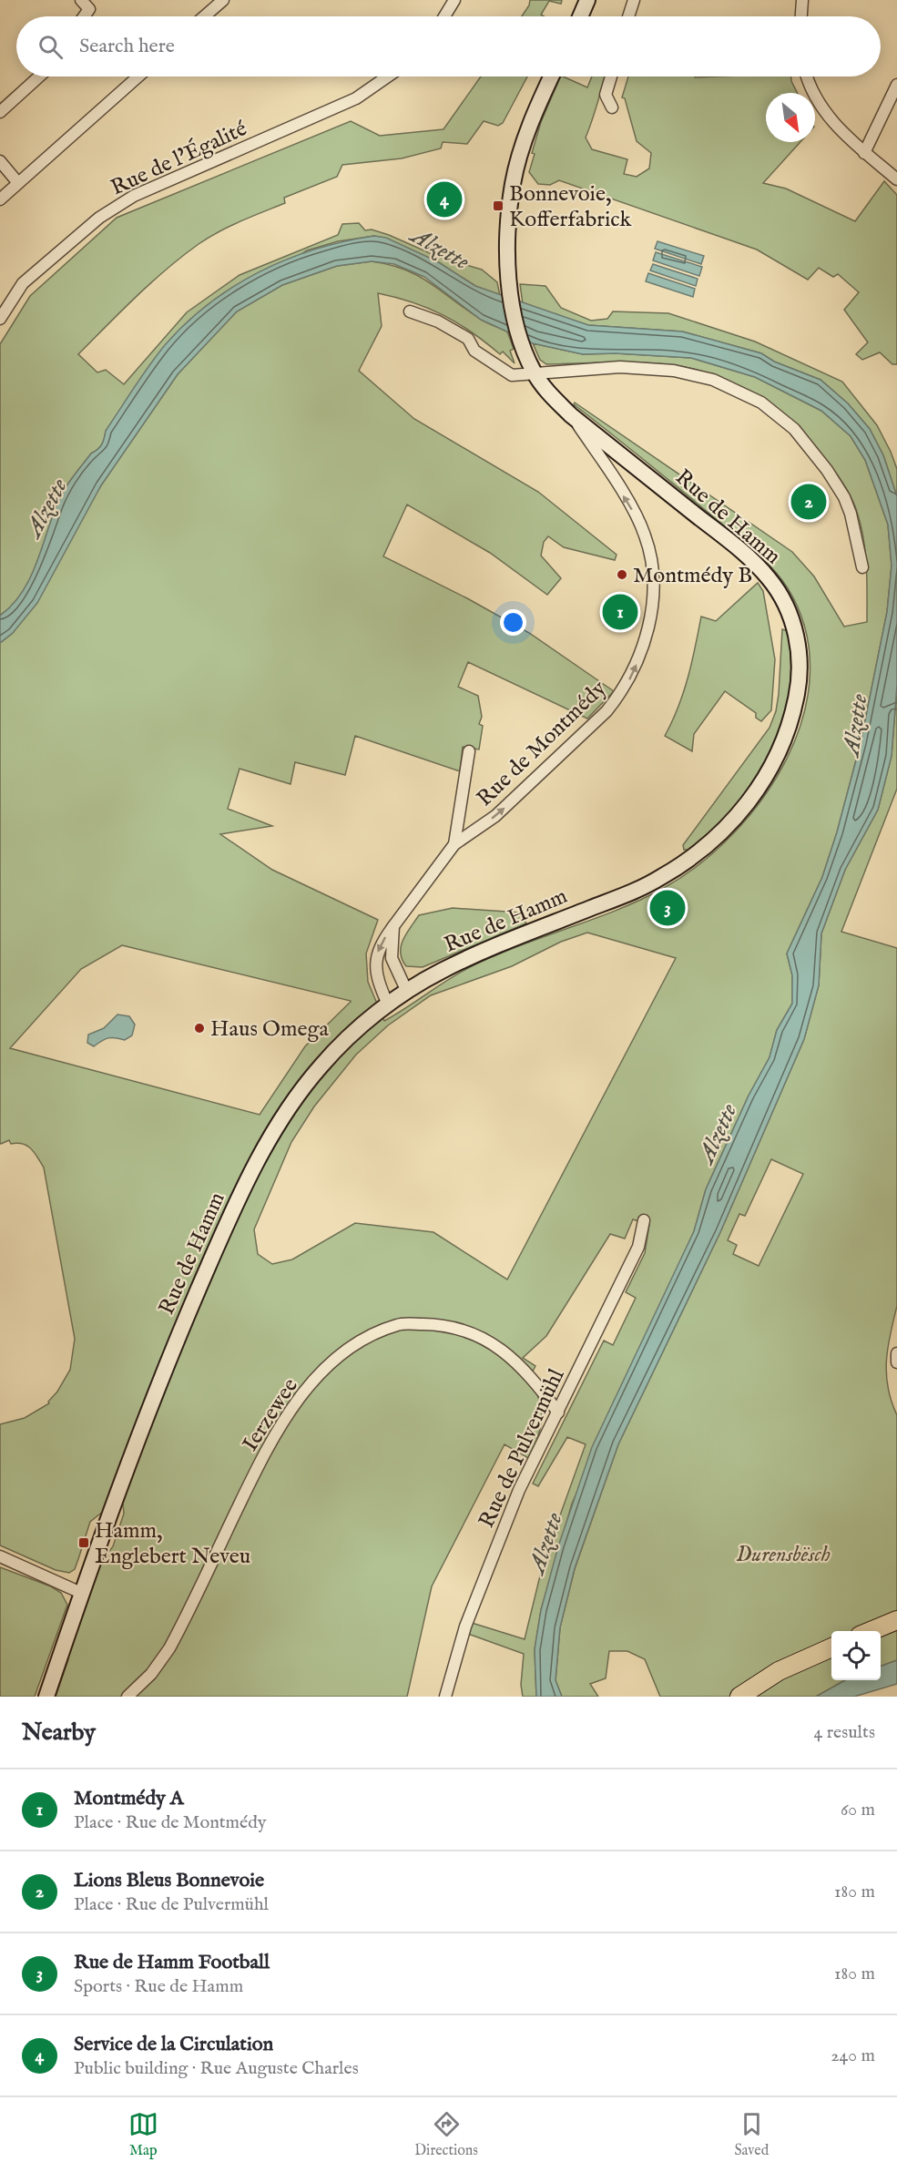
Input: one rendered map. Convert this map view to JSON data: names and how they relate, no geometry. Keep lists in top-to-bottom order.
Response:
{
  "streets": {
    "main road": ["Rue de Hamm"],
    "street": [
      "Rue de l'Égalité",
      "Rue de Montmédy",
      "Ierzewee",
      "Rue de Pulvermühl"
    ]
  },
  "crossings": [
    ["Rue de Hamm", "Rue de Montmédy"],
    ["Ierzewee", "Rue de Pulvermühl"]
  ],
  "water": ["Alzette"],
  "parks": ["Durensbësch"],
  "places": {
    "transit": ["Bonnevoie, Kofferfabrick", "Hamm, Englebert Neveu"],
    "other": ["Montmédy B", "Haus Omega"]
  },
  "north": "bottom right",
  "page": {
    "search": "Search here",
    "pins": [
      "4",
      "2",
      "1",
      "3"
    ],
    "heading": ["Nearby", "4 results"],
    "list": [
      {
        "mark": "1",
        "name": "Montmédy A",
        "note": "Place · Rue de Montmédy",
        "value": "60 m"
      },
      {
        "mark": "2",
        "name": "Lions Bleus Bonnevoie",
        "note": "Place · Rue de Pulvermühl",
        "value": "180 m"
      },
      {
        "mark": "3",
        "name": "Rue de Hamm Football",
        "note": "Sports · Rue de Hamm",
        "value": "180 m"
      },
      {
        "mark": "4",
        "name": "Service de la Circulation",
        "note": "Public building · Rue Auguste Charles",
        "value": "240 m"
      }
    ],
    "nav": ["Map", "Directions", "Saved"]
  }
}
